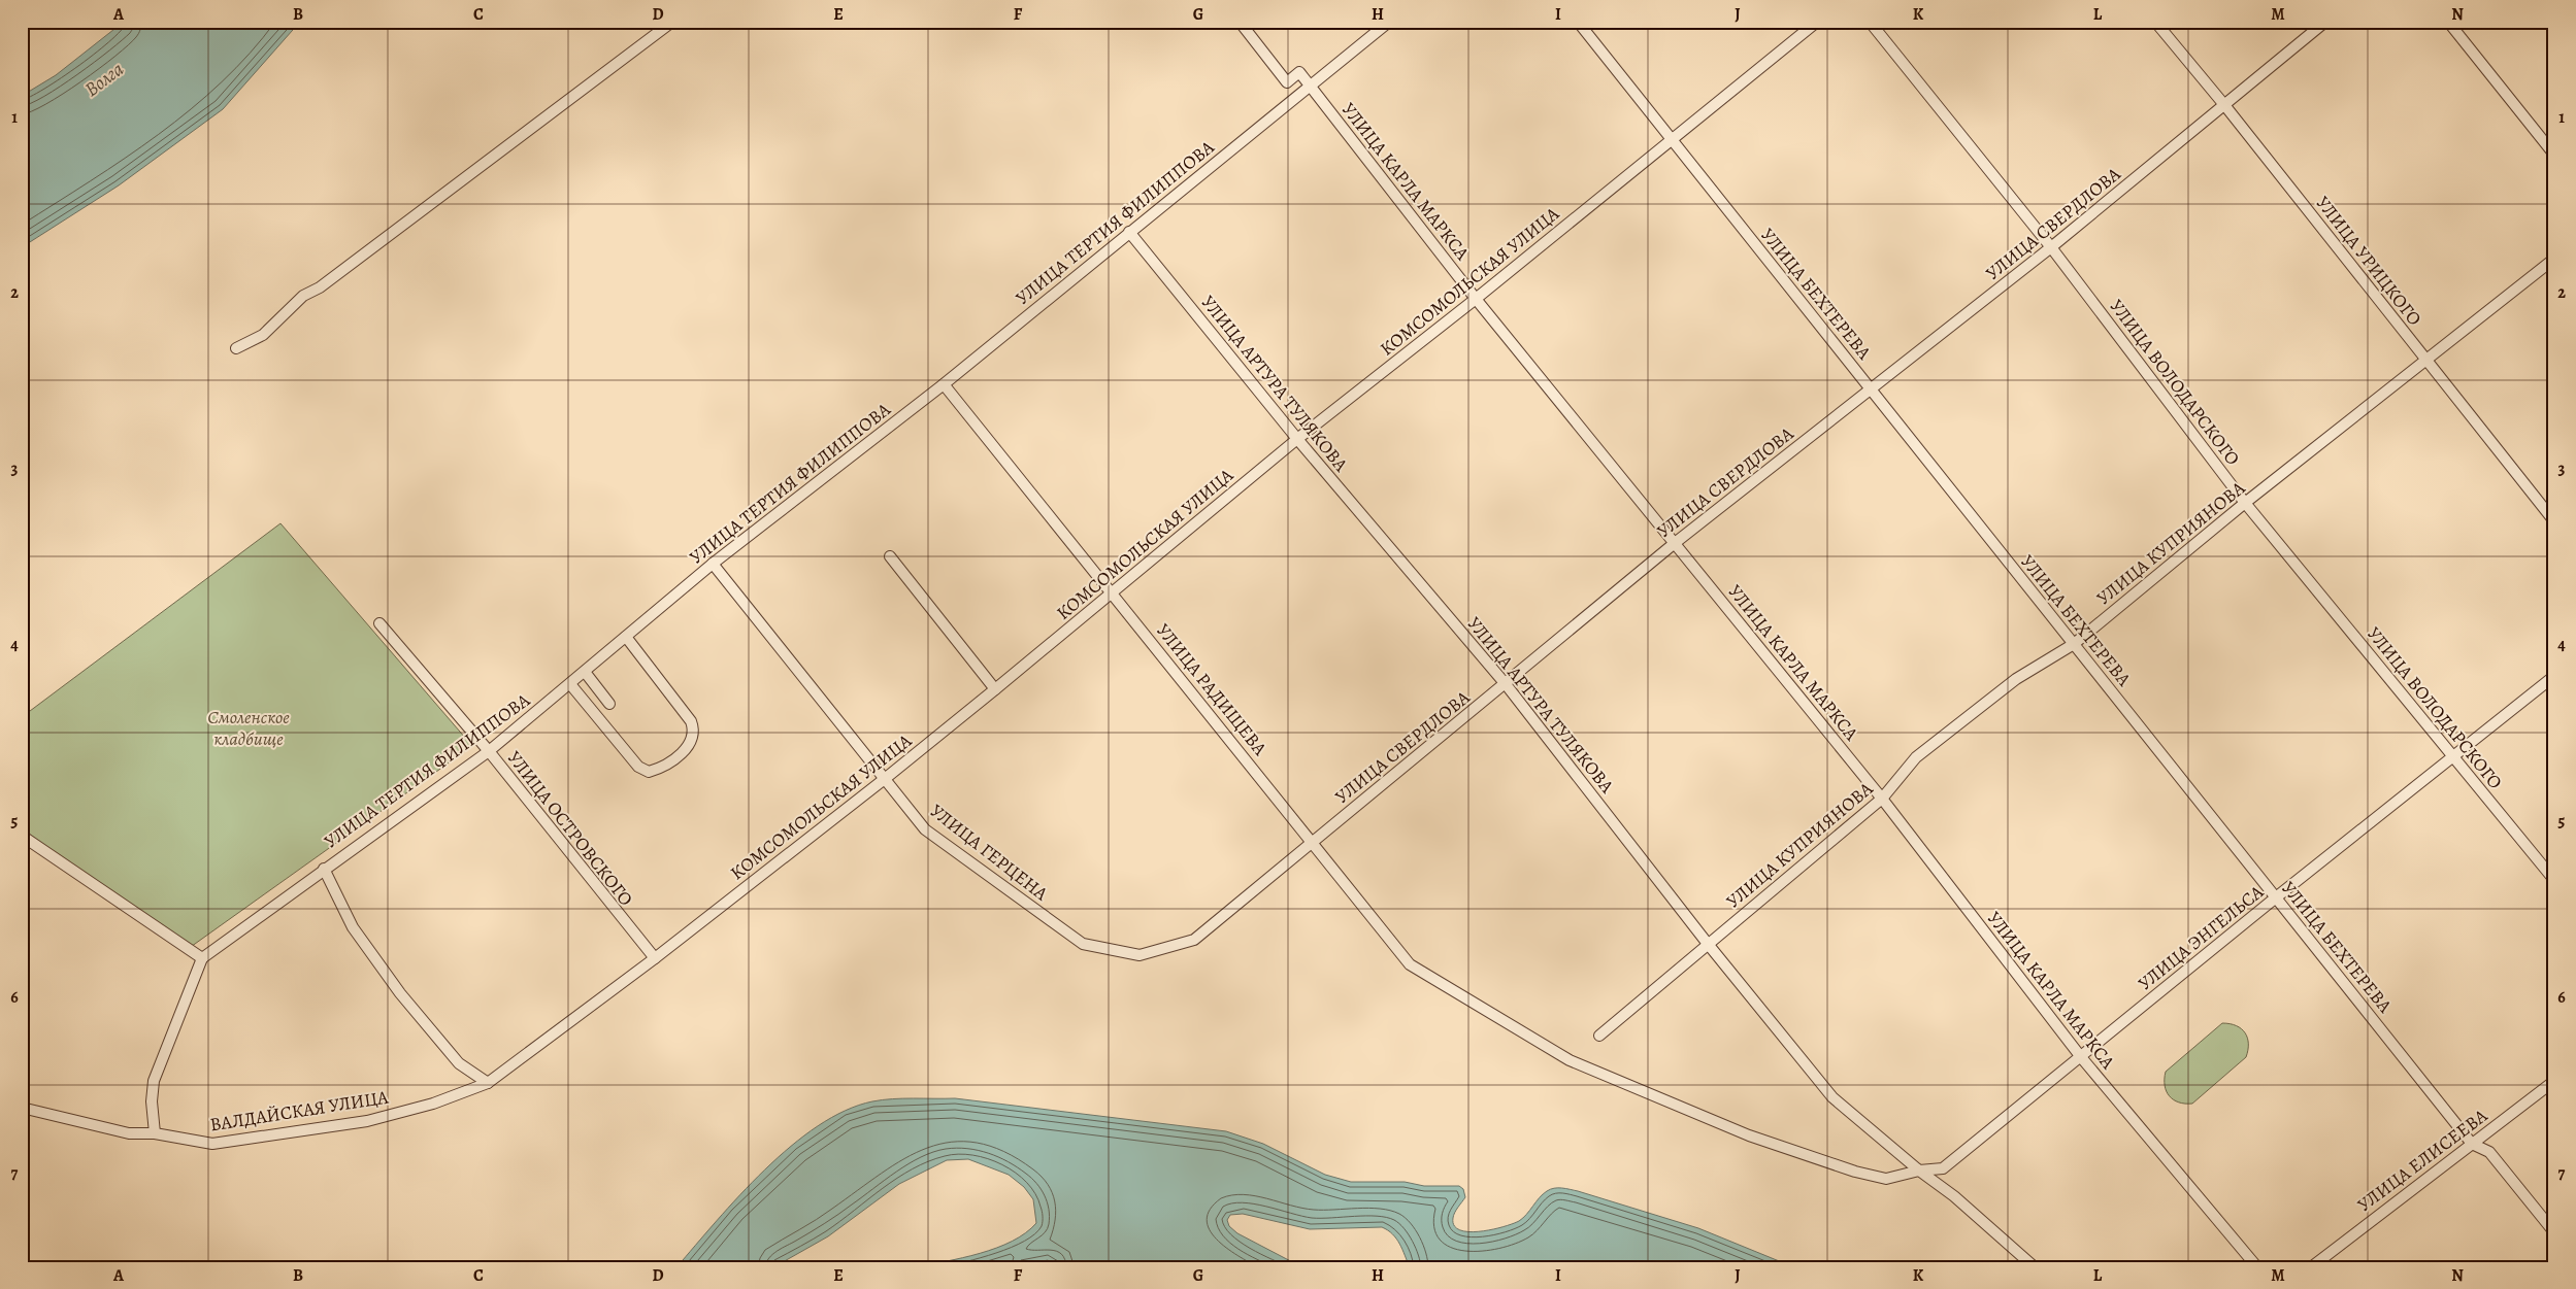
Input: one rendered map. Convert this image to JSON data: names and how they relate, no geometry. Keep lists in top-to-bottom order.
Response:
{
  "streets": {
    "street": [
      "УЛИЦА КАРЛА МАРКСА",
      "УЛИЦА ТЕРТИЯ ФИЛИППОВА",
      "УЛИЦА СВЕРДЛОВА",
      "УЛИЦА УРИЦКОГО",
      "КОМСОМОЛЬСКАЯ УЛИЦА",
      "УЛИЦА БЕХТЕРЕВА",
      "УЛИЦА ВОЛОДАРСКОГО",
      "УЛИЦА АРТУРА ТУЛЯКОВА",
      "УЛИЦА КУПРИЯНОВА",
      "УЛИЦА РАДИЩЕВА",
      "УЛИЦА ОСТРОВСКОГО",
      "УЛИЦА ГЕРЦЕНА",
      "УЛИЦА ЭНГЕЛЬСА",
      "ВАЛДАЙСКАЯ УЛИЦА",
      "УЛИЦА ЕЛИСЕЕВА"
    ]
  },
  "crossings": [
    ["УЛИЦА КАРЛА МАРКСА", "УЛИЦА ТЕРТИЯ ФИЛИППОВА"],
    ["УЛИЦА КАРЛА МАРКСА", "УЛИЦА СВЕРДЛОВА"],
    ["УЛИЦА КАРЛА МАРКСА", "КОМСОМОЛЬСКАЯ УЛИЦА"],
    ["УЛИЦА КАРЛА МАРКСА", "УЛИЦА КУПРИЯНОВА"],
    ["УЛИЦА КАРЛА МАРКСА", "УЛИЦА ЭНГЕЛЬСА"],
    ["УЛИЦА ТЕРТИЯ ФИЛИППОВА", "УЛИЦА АРТУРА ТУЛЯКОВА"],
    ["УЛИЦА ТЕРТИЯ ФИЛИППОВА", "УЛИЦА РАДИЩЕВА"],
    ["УЛИЦА ТЕРТИЯ ФИЛИППОВА", "УЛИЦА ОСТРОВСКОГО"],
    ["УЛИЦА ТЕРТИЯ ФИЛИППОВА", "УЛИЦА ГЕРЦЕНА"],
    ["УЛИЦА СВЕРДЛОВА", "УЛИЦА УРИЦКОГО"],
    ["УЛИЦА СВЕРДЛОВА", "УЛИЦА БЕХТЕРЕВА"],
    ["УЛИЦА СВЕРДЛОВА", "УЛИЦА ВОЛОДАРСКОГО"],
    ["УЛИЦА СВЕРДЛОВА", "УЛИЦА АРТУРА ТУЛЯКОВА"],
    ["УЛИЦА СВЕРДЛОВА", "УЛИЦА РАДИЩЕВА"],
    ["УЛИЦА СВЕРДЛОВА", "УЛИЦА ГЕРЦЕНА"],
    ["УЛИЦА УРИЦКОГО", "УЛИЦА КУПРИЯНОВА"],
    ["КОМСОМОЛЬСКАЯ УЛИЦА", "УЛИЦА БЕХТЕРЕВА"],
    ["КОМСОМОЛЬСКАЯ УЛИЦА", "УЛИЦА АРТУРА ТУЛЯКОВА"],
    ["КОМСОМОЛЬСКАЯ УЛИЦА", "УЛИЦА РАДИЩЕВА"],
    ["КОМСОМОЛЬСКАЯ УЛИЦА", "УЛИЦА ОСТРОВСКОГО"],
    ["КОМСОМОЛЬСКАЯ УЛИЦА", "УЛИЦА ГЕРЦЕНА"],
    ["КОМСОМОЛЬСКАЯ УЛИЦА", "ВАЛДАЙСКАЯ УЛИЦА"],
    ["УЛИЦА БЕХТЕРЕВА", "УЛИЦА КУПРИЯНОВА"],
    ["УЛИЦА БЕХТЕРЕВА", "УЛИЦА ЭНГЕЛЬСА"],
    ["УЛИЦА БЕХТЕРЕВА", "УЛИЦА ЕЛИСЕЕВА"],
    ["УЛИЦА ВОЛОДАРСКОГО", "УЛИЦА КУПРИЯНОВА"],
    ["УЛИЦА ВОЛОДАРСКОГО", "УЛИЦА ЭНГЕЛЬСА"],
    ["УЛИЦА АРТУРА ТУЛЯКОВА", "УЛИЦА КУПРИЯНОВА"],
    ["УЛИЦА АРТУРА ТУЛЯКОВА", "УЛИЦА РАДИЩЕВА"],
    ["УЛИЦА АРТУРА ТУЛЯКОВА", "УЛИЦА ЭНГЕЛЬСА"],
    ["УЛИЦА РАДИЩЕВА", "УЛИЦА ЭНГЕЛЬСА"]
  ],
  "water": ["Волга"],
  "parks": ["Смоленское кладбище"],
  "grid": {
    "columns": [
      "A",
      "B",
      "C",
      "D",
      "E",
      "F",
      "G",
      "H",
      "I",
      "J",
      "K",
      "L",
      "M",
      "N"
    ],
    "rows": [
      "1",
      "2",
      "3",
      "4",
      "5",
      "6",
      "7"
    ]
  }
}
